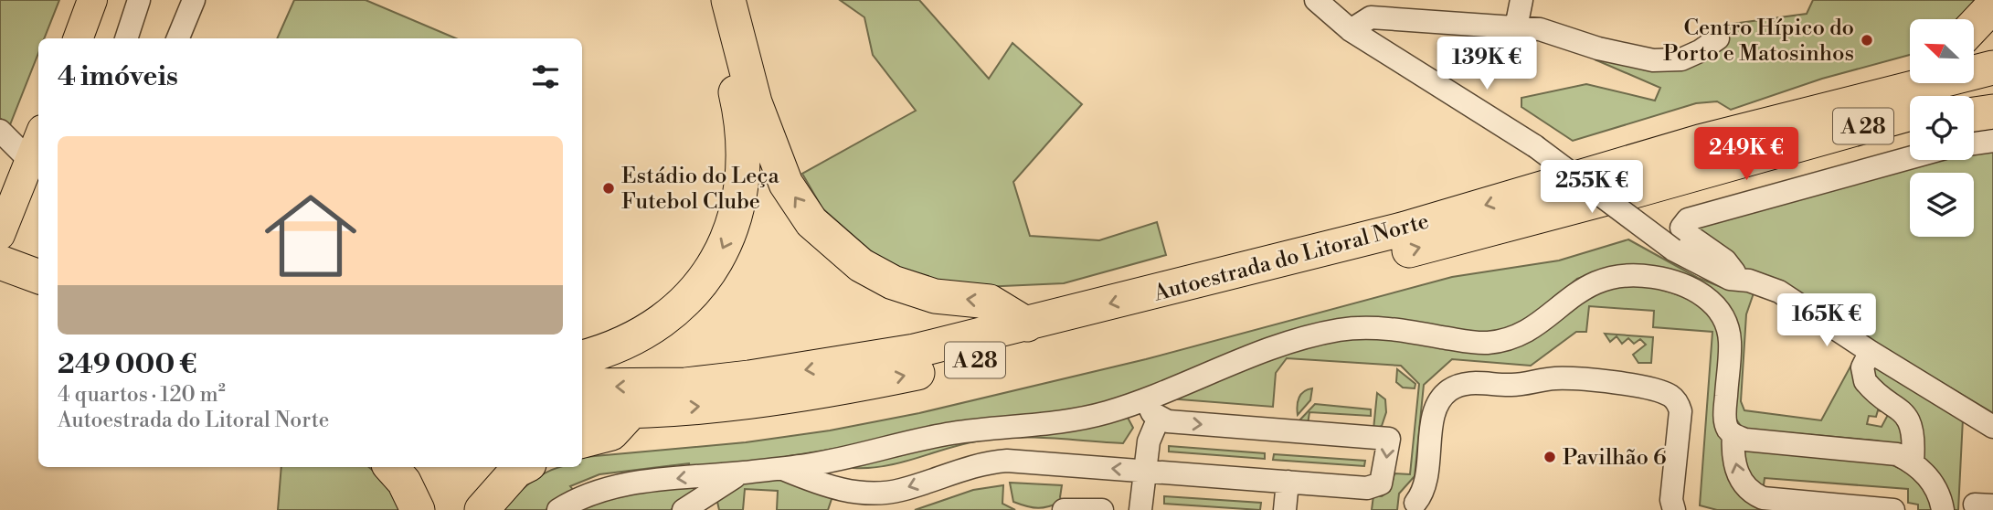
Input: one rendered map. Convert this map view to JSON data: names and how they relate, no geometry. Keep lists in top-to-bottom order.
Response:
{
  "streets": {
    "highway": ["A 28", "Autoestrada do Litoral Norte"]
  },
  "places": ["Centro Hípico do Porto e Matosinhos", "Estádio do Leça Futebol Clube", "Pavilhão 6"],
  "north": "top left",
  "page": {
    "price": [
      "139K €",
      "249K €",
      "255K €",
      "165K €"
    ],
    "heading": "4 imóveis",
    "list": [
      {
        "name": "249 000 €",
        "note": "4 quartos · 120 m² · Autoestrada do Litoral Norte"
      }
    ]
  }
}
